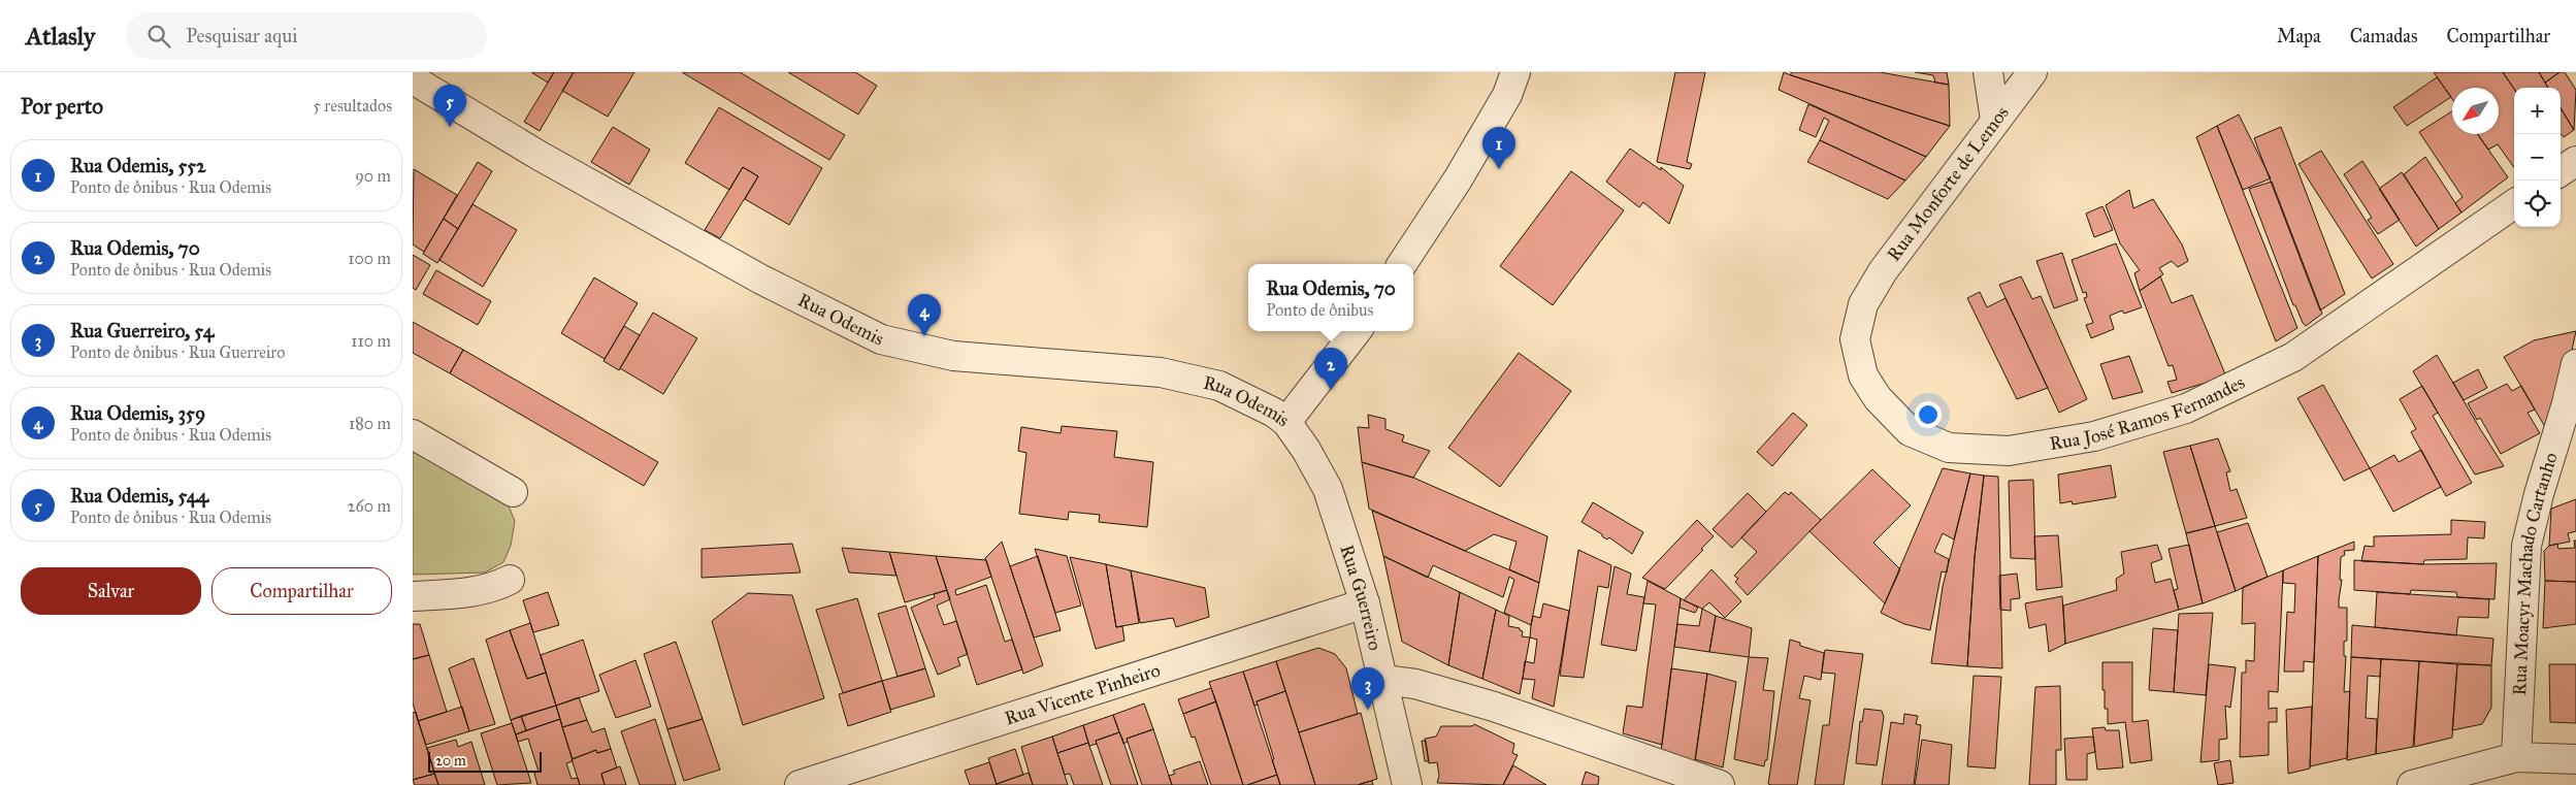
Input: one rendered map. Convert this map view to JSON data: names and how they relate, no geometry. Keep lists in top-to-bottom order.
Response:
{
  "streets": {
    "street": [
      "Rua Monforte de Lemos",
      "Rua Odemis",
      "Rua José Ramos Fernandes",
      "Rua Moacyr Machado Cartanho",
      "Rua Guerreiro",
      "Rua Vicente Pinheiro"
    ]
  },
  "crossings": [
    ["Rua Monforte de Lemos", "Rua José Ramos Fernandes"],
    ["Rua Odemis", "Rua Guerreiro"],
    ["Rua Guerreiro", "Rua Vicente Pinheiro"]
  ],
  "scale_bar": "20 m",
  "north": "bottom left",
  "page": {
    "header": "Atlasly",
    "search": "Pesquisar aqui",
    "nav": ["Mapa", "Camadas", "Compartilhar"],
    "heading": ["Por perto", "5 resultados"],
    "pins": [
      "5",
      "1",
      "4",
      "2",
      "3"
    ],
    "map_buttons": ["+", "−"],
    "list": [
      {
        "mark": "1",
        "name": "Rua Odemis, 552",
        "note": "Ponto de ônibus · Rua Odemis",
        "value": "90 m"
      },
      {
        "mark": "2",
        "name": "Rua Odemis, 70",
        "note": "Ponto de ônibus · Rua Odemis",
        "value": "100 m"
      },
      {
        "mark": "3",
        "name": "Rua Guerreiro, 54",
        "note": "Ponto de ônibus · Rua Guerreiro",
        "value": "110 m"
      },
      {
        "mark": "4",
        "name": "Rua Odemis, 359",
        "note": "Ponto de ônibus · Rua Odemis",
        "value": "180 m"
      },
      {
        "mark": "5",
        "name": "Rua Odemis, 544",
        "note": "Ponto de ônibus · Rua Odemis",
        "value": "260 m"
      }
    ],
    "popup": ["Rua Odemis, 70", "Ponto de ônibus"],
    "buttons": ["Salvar", "Compartilhar"],
    "scale": "20 m"
  }
}
